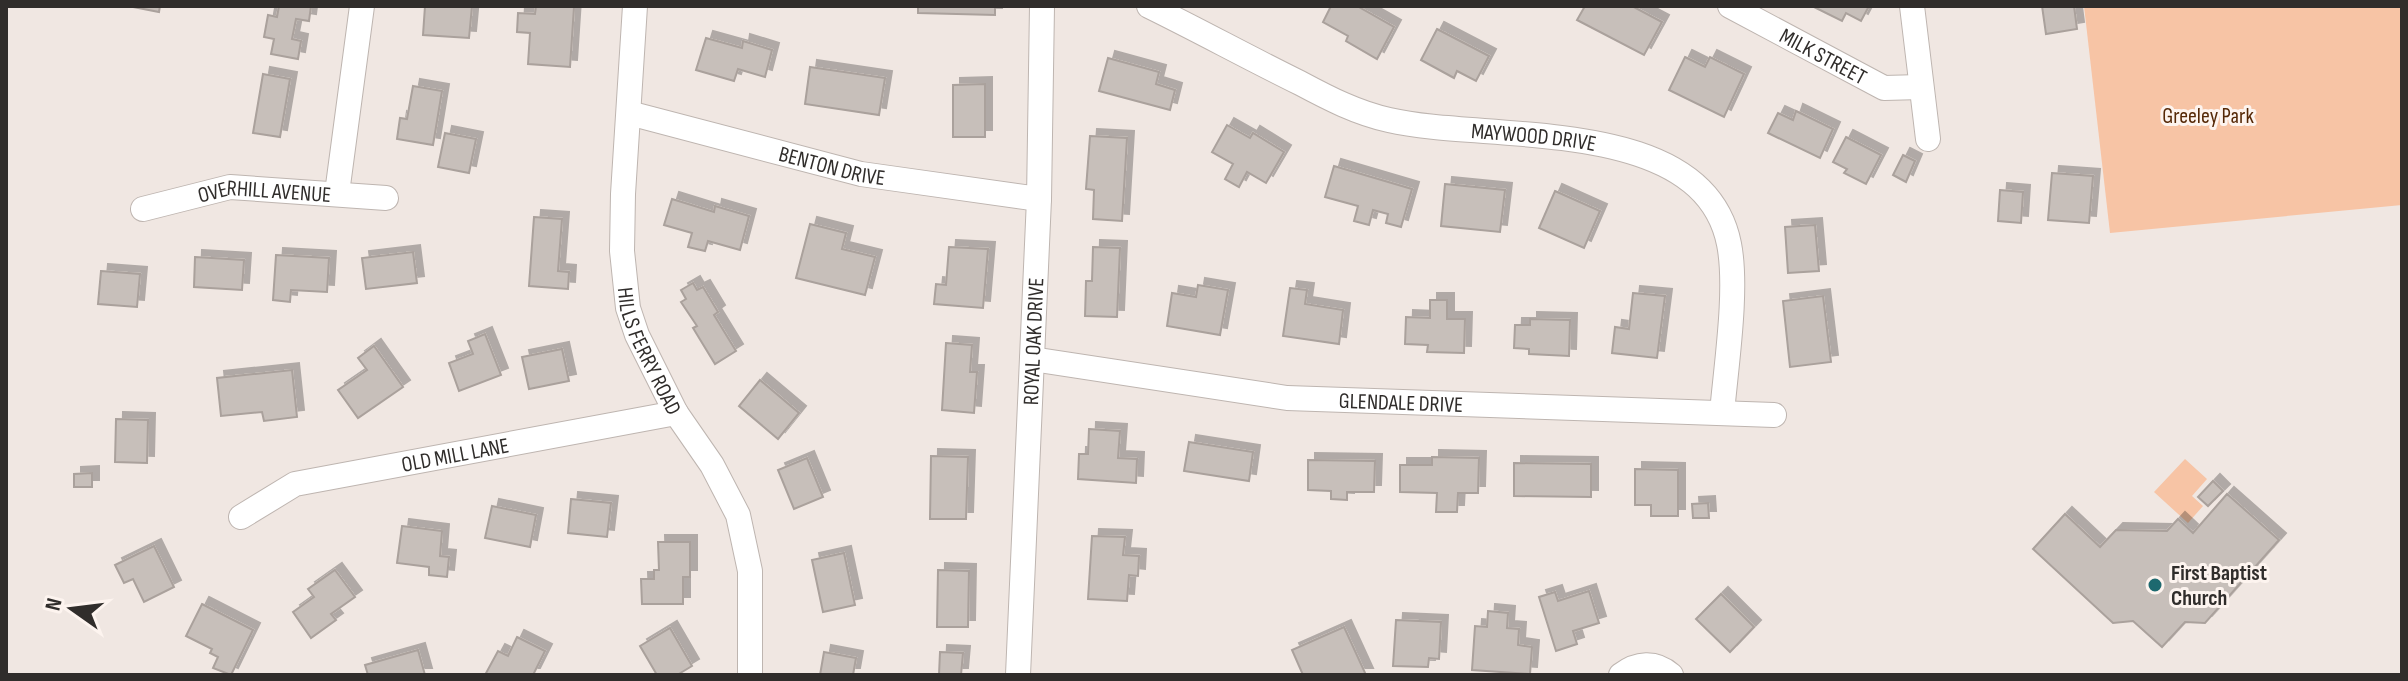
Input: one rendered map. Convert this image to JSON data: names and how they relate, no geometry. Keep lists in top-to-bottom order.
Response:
{
  "streets": {
    "street": [
      "MILK STREET",
      "MAYWOOD DRIVE",
      "BENTON DRIVE",
      "OVERHILL AVENUE",
      "ROYAL OAK DRIVE",
      "HILLS FERRY ROAD",
      "GLENDALE DRIVE",
      "OLD MILL LANE"
    ]
  },
  "crossings": [
    ["MAYWOOD DRIVE", "GLENDALE DRIVE"],
    ["BENTON DRIVE", "ROYAL OAK DRIVE"],
    ["BENTON DRIVE", "HILLS FERRY ROAD"],
    ["ROYAL OAK DRIVE", "GLENDALE DRIVE"],
    ["HILLS FERRY ROAD", "OLD MILL LANE"]
  ],
  "parks": ["Greeley Park"],
  "places": ["First Baptist Church"],
  "north": "left"
}
